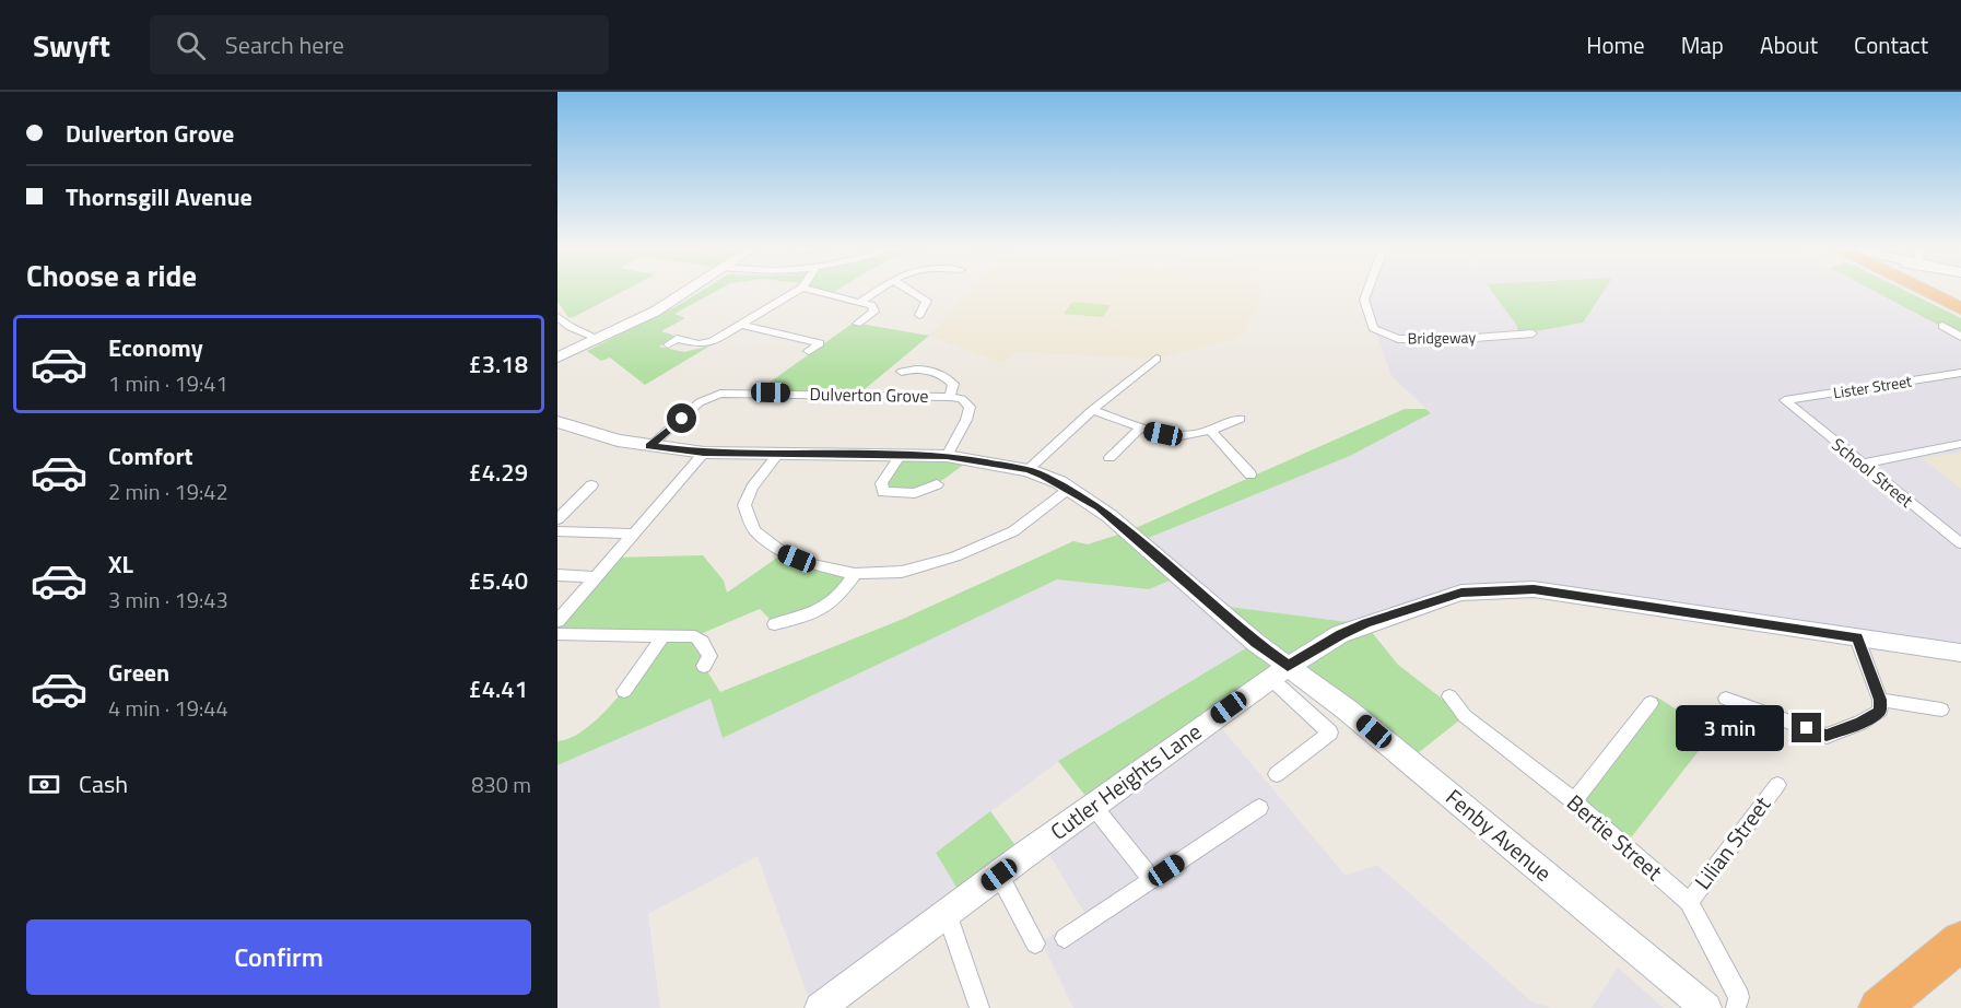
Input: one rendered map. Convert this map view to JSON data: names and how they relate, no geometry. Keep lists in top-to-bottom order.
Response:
{
  "streets": {
    "street": [
      "Bridgeway",
      "Lister Street",
      "Dulverton Grove",
      "School Street",
      "Cutler Heights Lane",
      "Fenby Avenue",
      "Bertie Street",
      "Lilian Street"
    ]
  },
  "crossings": [
    ["Lister Street", "School Street"],
    ["Dulverton Grove", "Fenby Avenue"],
    ["Cutler Heights Lane", "Fenby Avenue"],
    ["Bertie Street", "Lilian Street"]
  ],
  "page": {
    "header": "Swyft",
    "search": "Search here",
    "nav": [
      "Home",
      "Map",
      "About",
      "Contact"
    ],
    "banner": ["Dulverton Grove", "Thornsgill Avenue"],
    "heading": "Choose a ride",
    "list": [
      {
        "name": "Economy",
        "note": "1 min · 19:41",
        "value": "£3.18"
      },
      {
        "name": "Comfort",
        "note": "2 min · 19:42",
        "value": "£4.29"
      },
      {
        "name": "XL",
        "note": "3 min · 19:43",
        "value": "£5.40"
      },
      {
        "name": "Green",
        "note": "4 min · 19:44",
        "value": "£4.41"
      }
    ],
    "bubble": "3 min",
    "pay": ["Cash", "830 m"],
    "buttons": "Confirm"
  }
}
